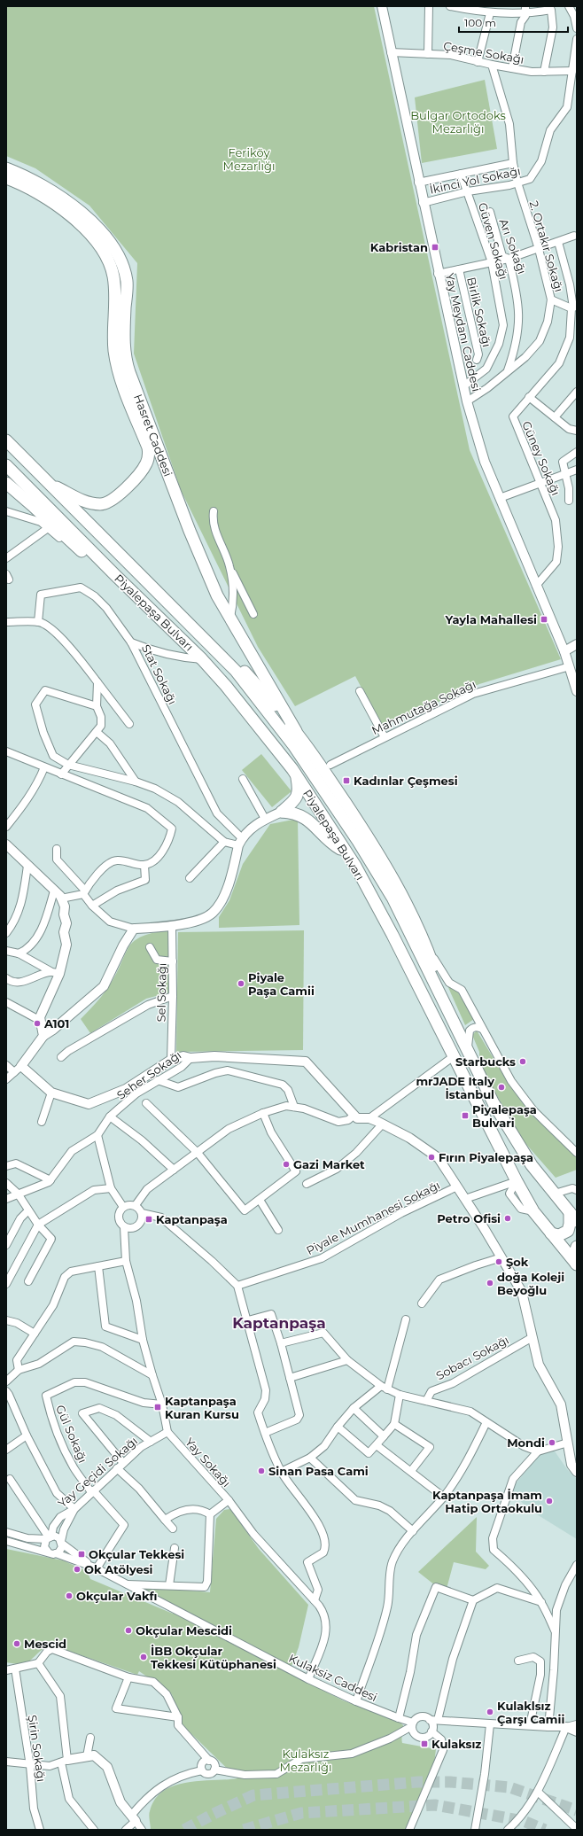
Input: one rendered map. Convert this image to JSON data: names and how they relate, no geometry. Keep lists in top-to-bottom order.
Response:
{
  "streets": {
    "main road": ["Hasret Caddesi", "Piyalepaşa Bulvarı"],
    "street": [
      "Çeşme Sokağı",
      "İkinci Yol Sokağı",
      "Güven Sokağı",
      "Arı Sokağı",
      "2. Ortakır Sokağı",
      "Birlik Sokağı",
      "Yay Meydanı Caddesi",
      "Güney Sokağı",
      "Stat Sokağı",
      "Mahmutağa Sokağı",
      "Sel Sokağı",
      "Seher Sokağı",
      "Piyale Mumhanesi Sokağı",
      "Sobacı Sokağı",
      "Gül Sokağı",
      "Yay Sokağı",
      "Yay Geçidi Sokağı",
      "Kulaksiz Caddesi",
      "Şirin Sokağı"
    ]
  },
  "crossings": [
    ["Çeşme Sokağı", "İkinci Yol Sokağı"],
    ["Çeşme Sokağı", "2. Ortakır Sokağı"],
    ["Çeşme Sokağı", "Yay Meydanı Caddesi"],
    ["İkinci Yol Sokağı", "Güven Sokağı"],
    ["İkinci Yol Sokağı", "2. Ortakır Sokağı"],
    ["İkinci Yol Sokağı", "Yay Meydanı Caddesi"],
    ["Güven Sokağı", "Yay Meydanı Caddesi"],
    ["Arı Sokağı", "2. Ortakır Sokağı"],
    ["2. Ortakır Sokağı", "Yay Meydanı Caddesi"],
    ["2. Ortakır Sokağı", "Güney Sokağı"],
    ["Yay Meydanı Caddesi", "Güney Sokağı"],
    ["Yay Meydanı Caddesi", "Mahmutağa Sokağı"],
    ["Hasret Caddesi", "Piyalepaşa Bulvarı"],
    ["Gül Sokağı", "Yay Geçidi Sokağı"],
    ["Yay Sokağı", "Yay Geçidi Sokağı"],
    ["Yay Sokağı", "Kulaksiz Caddesi"],
    ["Yay Geçidi Sokağı", "Kulaksiz Caddesi"]
  ],
  "districts": ["Kaptanpaşa"],
  "parks": ["Bulgar Ortodoks Mezarlığı", "Feriköy Mezarlığı", "Kulaksız Mezarlığı"],
  "places": {
    "transit": [
      "Kabristan",
      "Yayla Mahallesi",
      "Kadınlar Çeşmesi",
      "Piyalepaşa Bulvari",
      "Kaptanpaşa",
      "Kaptanpaşa Kuran Kursu",
      "Okçular Tekkesi",
      "Kulaksız"
    ],
    "other": [
      "Piyale Paşa Camii",
      "A101",
      "Starbucks",
      "mrJADE Italy İstanbul",
      "Fırın Piyalepaşa",
      "Gazi Market",
      "Petro Ofisi",
      "Şok",
      "doğa Koleji Beyoğlu",
      "Mondi",
      "Sinan Pasa Cami",
      "Kaptanpaşa İmam Hatip Ortaokulu",
      "Ok Atölyesi",
      "Okçular Vakfı",
      "Okçular Mescidi",
      "Mescid",
      "İBB Okçular Tekkesi Kütüphanesi",
      "Kulaklsız Çarşı Camii"
    ]
  },
  "scale_bar": "100 m"
}
